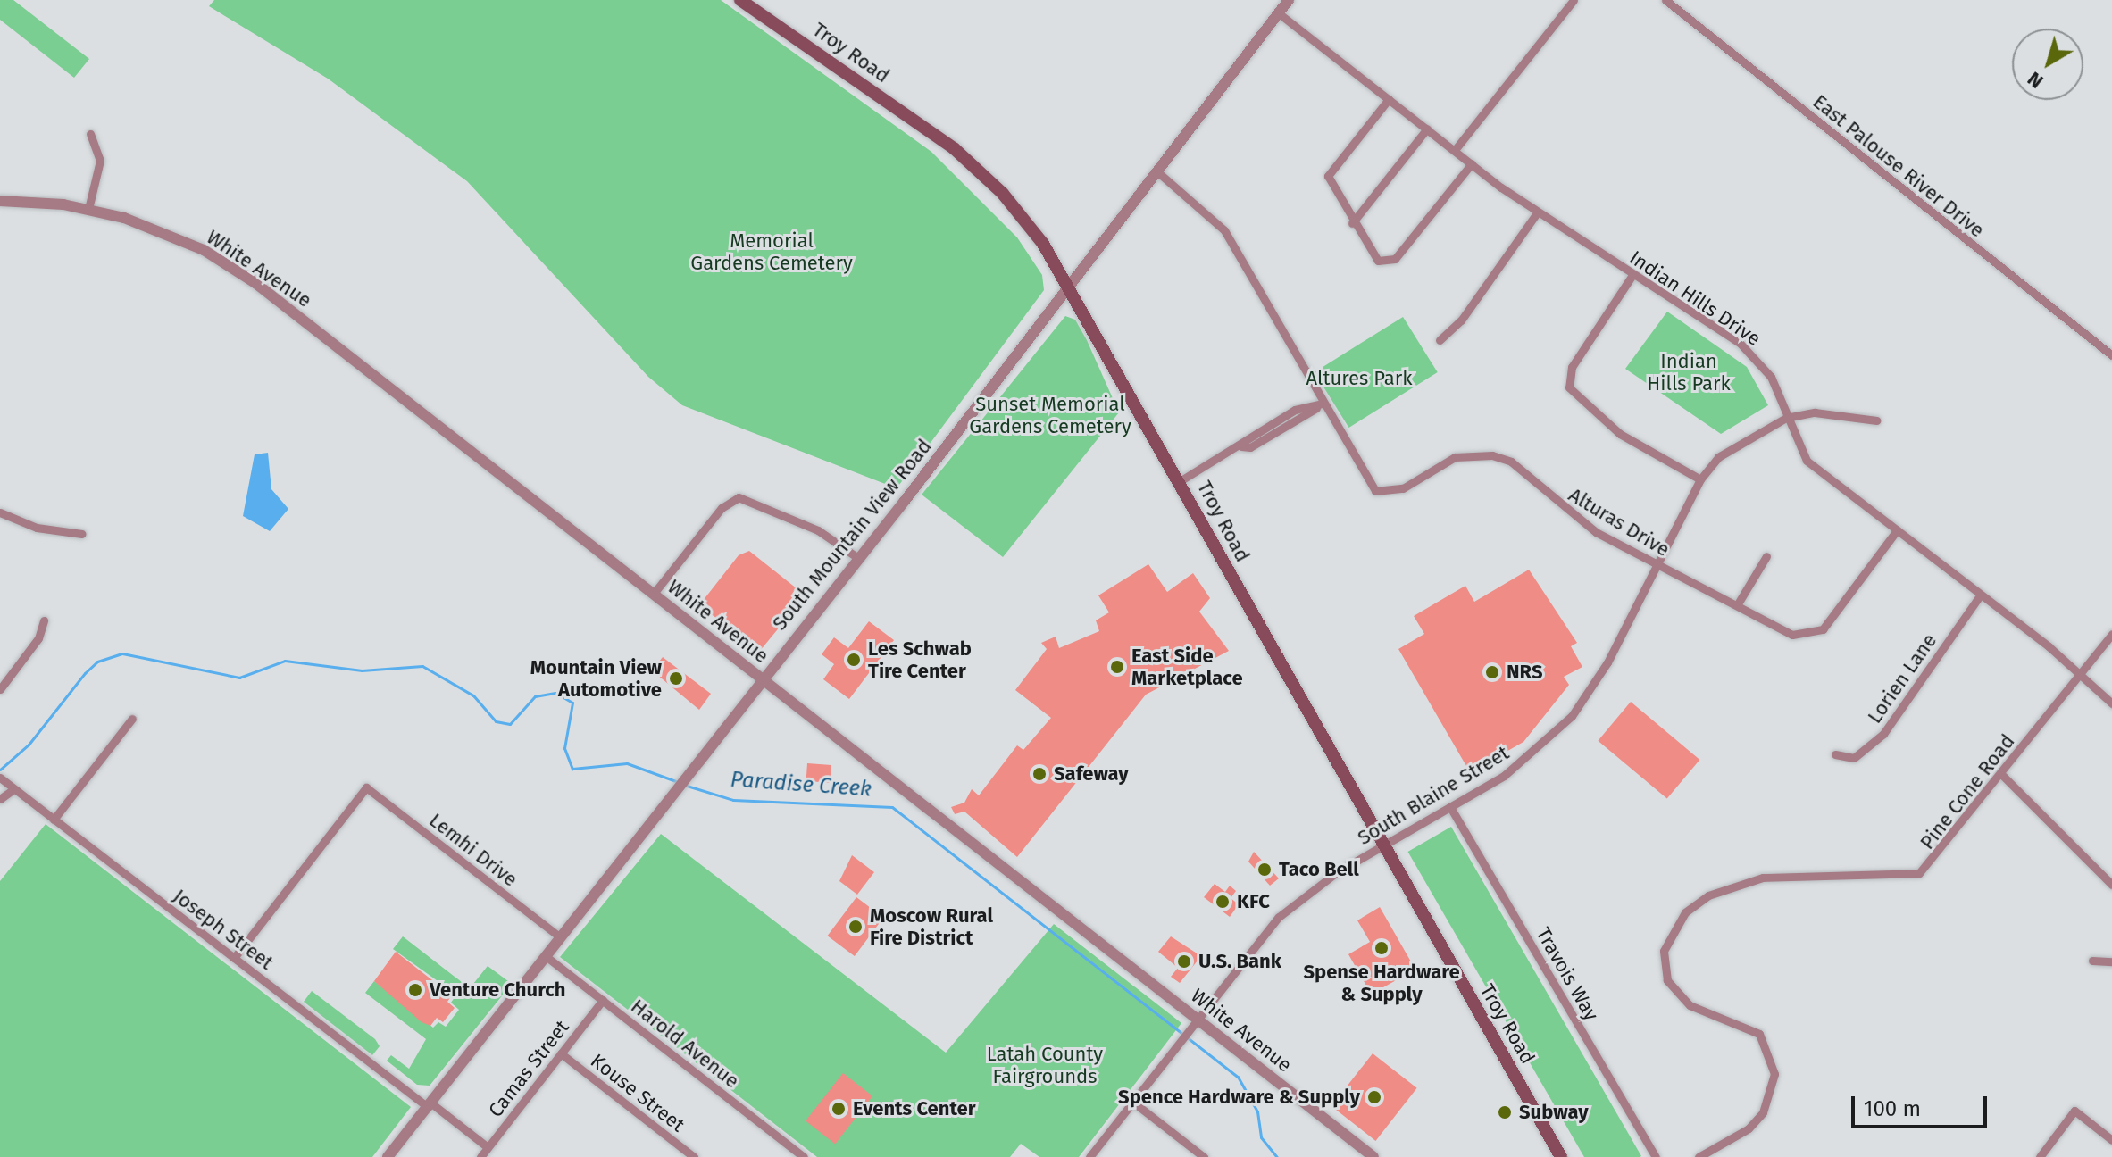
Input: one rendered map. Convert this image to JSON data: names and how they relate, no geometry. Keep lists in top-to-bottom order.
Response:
{
  "streets": {
    "main road": ["Troy Road"],
    "street": [
      "East Palouse River Drive",
      "White Avenue",
      "Indian Hills Drive",
      "Alturas Drive",
      "South Mountain View Road",
      "Lorien Lane",
      "Pine Cone Road",
      "South Blaine Street",
      "Lemhi Drive",
      "Joseph Street",
      "Travois Way",
      "Harold Avenue",
      "Camas Street",
      "Kouse Street"
    ]
  },
  "crossings": [
    ["Troy Road", "South Mountain View Road"],
    ["Troy Road", "South Blaine Street"],
    ["White Avenue", "South Mountain View Road"],
    ["White Avenue", "South Blaine Street"],
    ["Indian Hills Drive", "Alturas Drive"],
    ["Indian Hills Drive", "South Mountain View Road"],
    ["Indian Hills Drive", "Lorien Lane"],
    ["Indian Hills Drive", "Pine Cone Road"],
    ["Indian Hills Drive", "South Blaine Street"],
    ["Alturas Drive", "South Mountain View Road"],
    ["Alturas Drive", "South Blaine Street"],
    ["South Mountain View Road", "Lemhi Drive"],
    ["South Mountain View Road", "Joseph Street"],
    ["South Mountain View Road", "Harold Avenue"],
    ["South Blaine Street", "Travois Way"],
    ["Lemhi Drive", "Joseph Street"],
    ["Joseph Street", "Camas Street"],
    ["Harold Avenue", "Camas Street"],
    ["Camas Street", "Kouse Street"]
  ],
  "water": ["Paradise Creek"],
  "parks": [
    "Memorial Gardens Cemetery",
    "Indian Hills Park",
    "Altures Park",
    "Sunset Memorial Gardens Cemetery",
    "Latah County Fairgrounds"
  ],
  "places": [
    "Les Schwab Tire Center",
    "East Side Marketplace",
    "NRS",
    "Mountain View Automotive",
    "Safeway",
    "Taco Bell",
    "KFC",
    "Moscow Rural Fire District",
    "Spense Hardware & Supply",
    "U.S. Bank",
    "Venture Church",
    "Spence Hardware & Supply",
    "Events Center",
    "Subway"
  ],
  "scale_bar": "100 m",
  "north": "bottom left"
}
